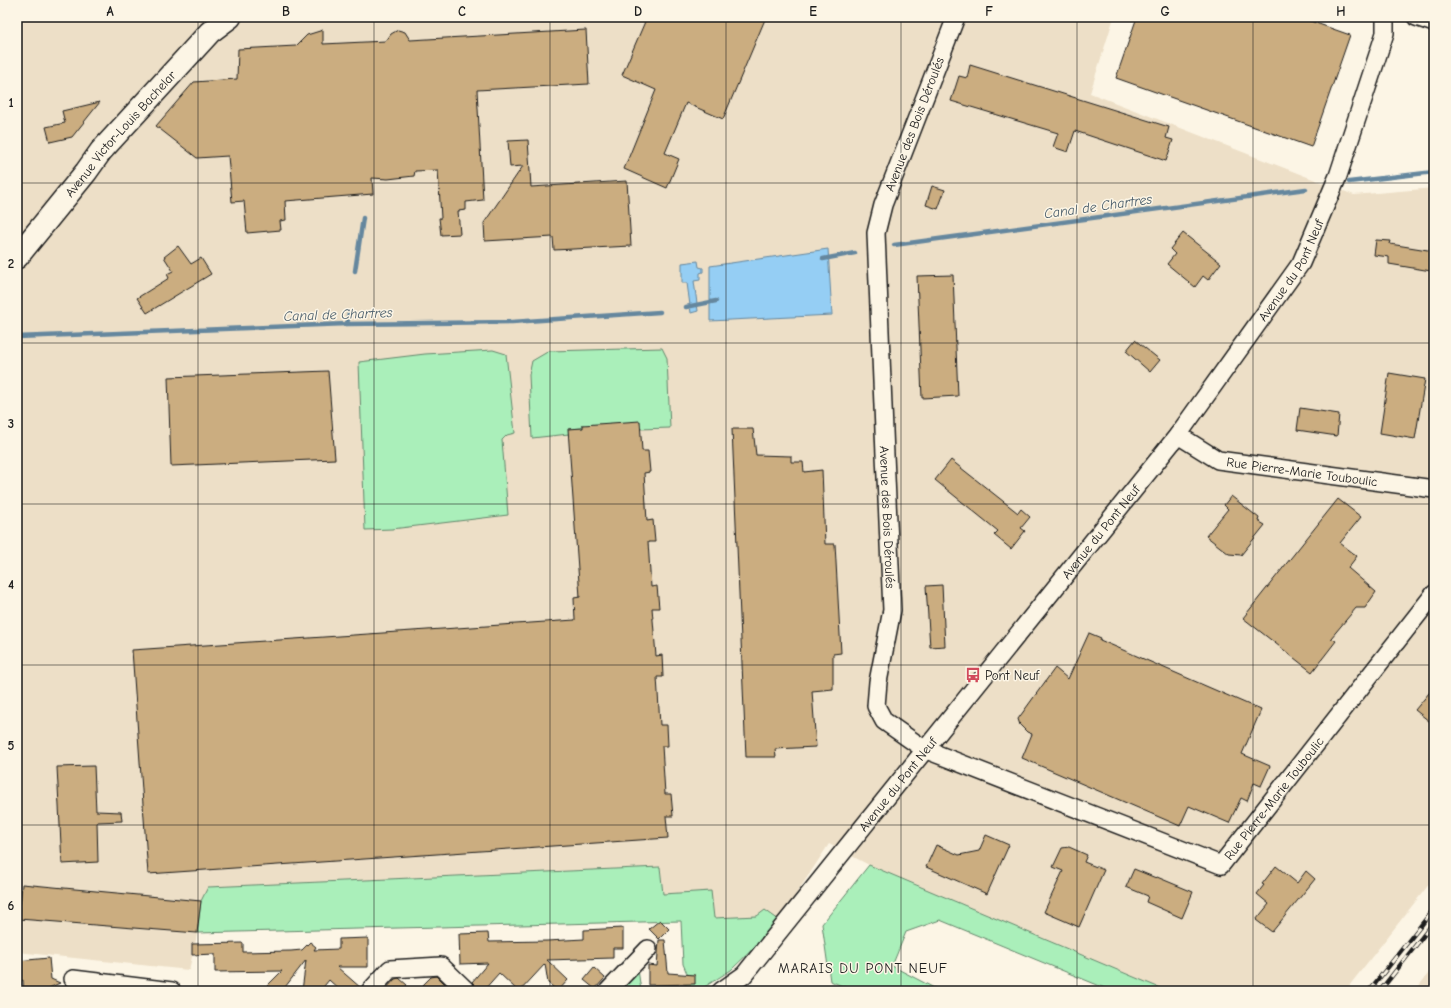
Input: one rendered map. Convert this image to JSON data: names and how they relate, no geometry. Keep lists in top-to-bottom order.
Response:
{
  "streets": {
    "main road": ["Avenue Victor-Louis Bachelar"],
    "street": ["Avenue des Bois Déroulés", "Avenue du Pont Neuf", "Rue Pierre-Marie Touboulic"]
  },
  "crossings": [
    ["Avenue des Bois Déroulés", "Avenue du Pont Neuf"],
    ["Avenue des Bois Déroulés", "Rue Pierre-Marie Touboulic"],
    ["Avenue du Pont Neuf", "Rue Pierre-Marie Touboulic"]
  ],
  "districts": ["MARAIS DU PONT NEUF"],
  "water": ["Canal de Chartres"],
  "places": {
    "bus stop": ["Pont Neuf"]
  },
  "grid": {
    "columns": [
      "A",
      "B",
      "C",
      "D",
      "E",
      "F",
      "G",
      "H"
    ],
    "rows": [
      "1",
      "2",
      "3",
      "4",
      "5",
      "6"
    ]
  }
}
